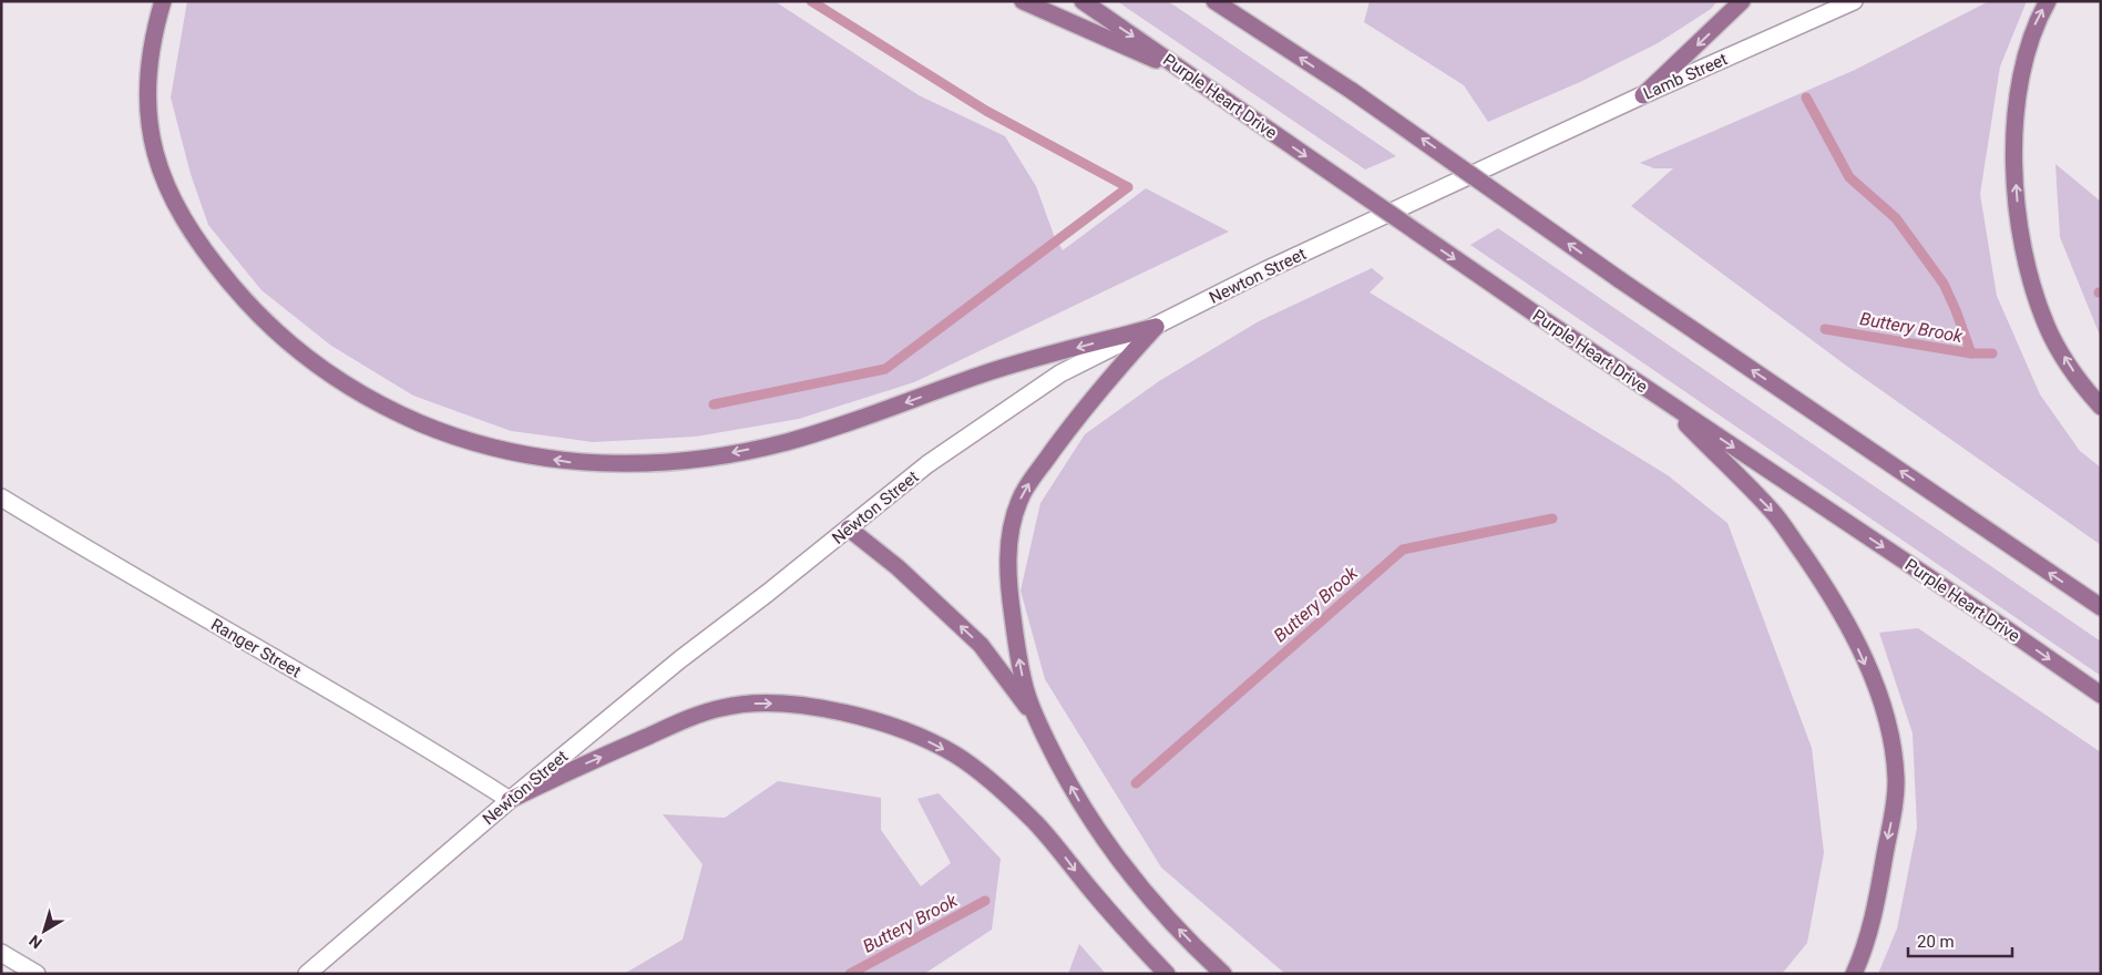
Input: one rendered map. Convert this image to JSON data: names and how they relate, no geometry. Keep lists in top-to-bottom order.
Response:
{
  "streets": {
    "main road": [
      "Lamb Street",
      "Purple Heart Drive",
      "Newton Street",
      "Ranger Street"
    ]
  },
  "crossings": [
    ["Lamb Street", "Newton Street"],
    ["Newton Street", "Ranger Street"]
  ],
  "water": ["Buttery Brook"],
  "scale_bar": "20 m",
  "north": "bottom left"
}
